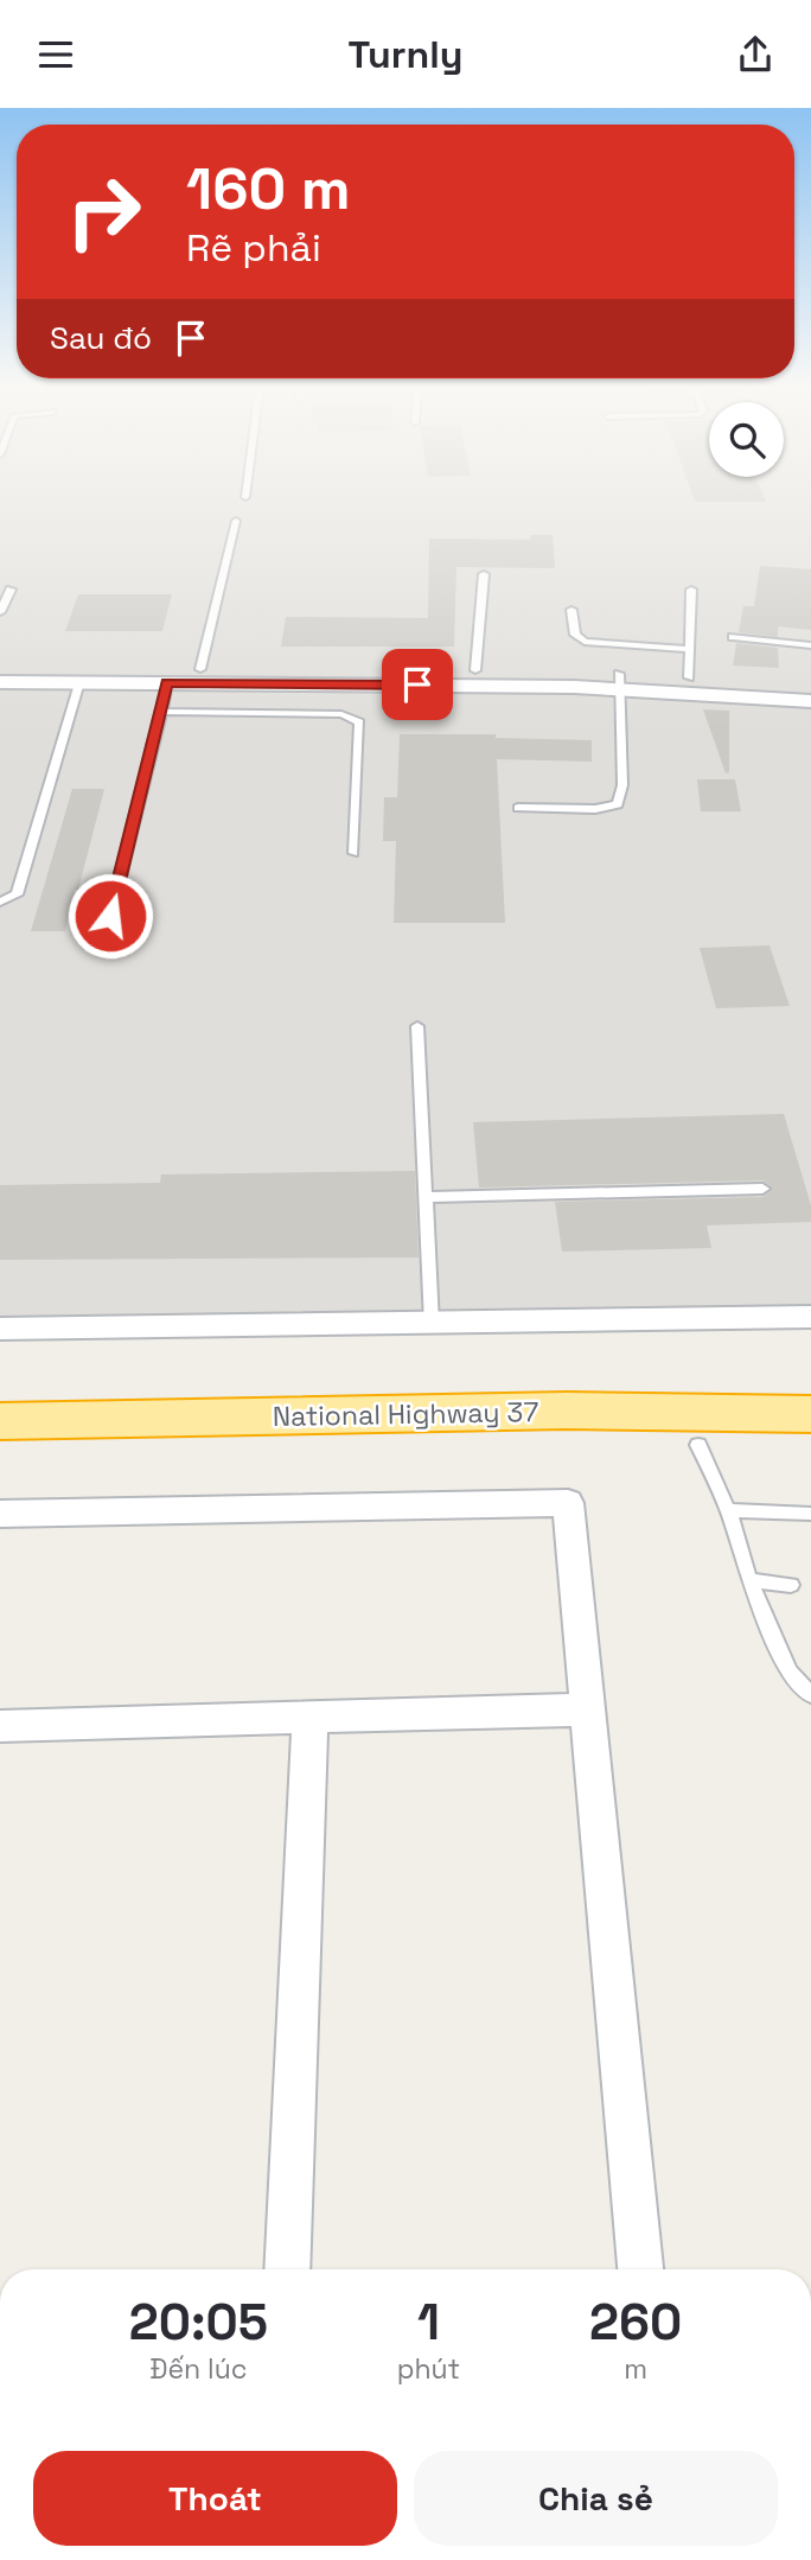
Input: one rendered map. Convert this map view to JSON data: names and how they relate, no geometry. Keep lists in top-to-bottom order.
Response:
{
  "streets": {
    "highway": ["National Highway 37"]
  },
  "page": {
    "header": "Turnly",
    "turn": ["160 m", "Rẽ phải"],
    "then": "Sau đó",
    "eta": [
      "20:05",
      "Đến lúc",
      "1",
      "phút",
      "260",
      "m"
    ],
    "buttons": ["Thoát", "Chia sẻ"]
  }
}
